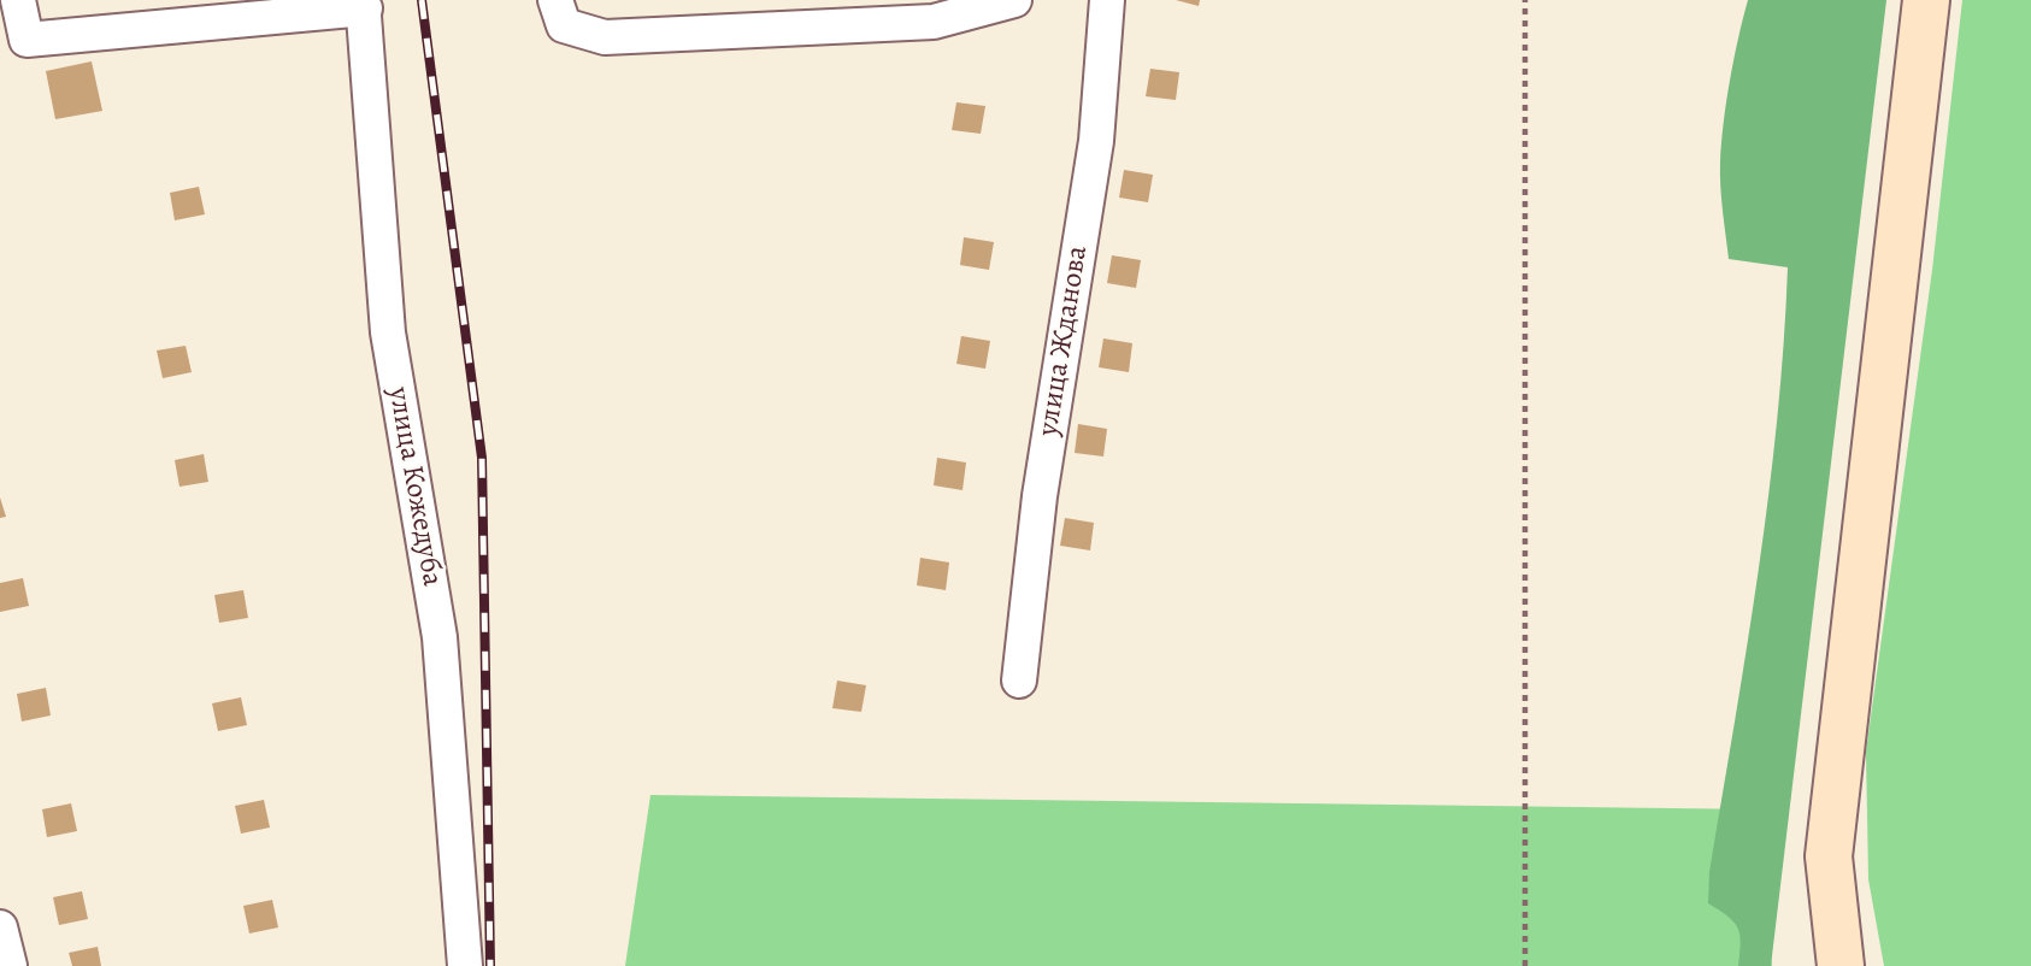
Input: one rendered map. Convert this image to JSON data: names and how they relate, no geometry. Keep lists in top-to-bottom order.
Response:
{
  "streets": {
    "street": ["улица Жданова", "улица Кожедуба"]
  }
}
